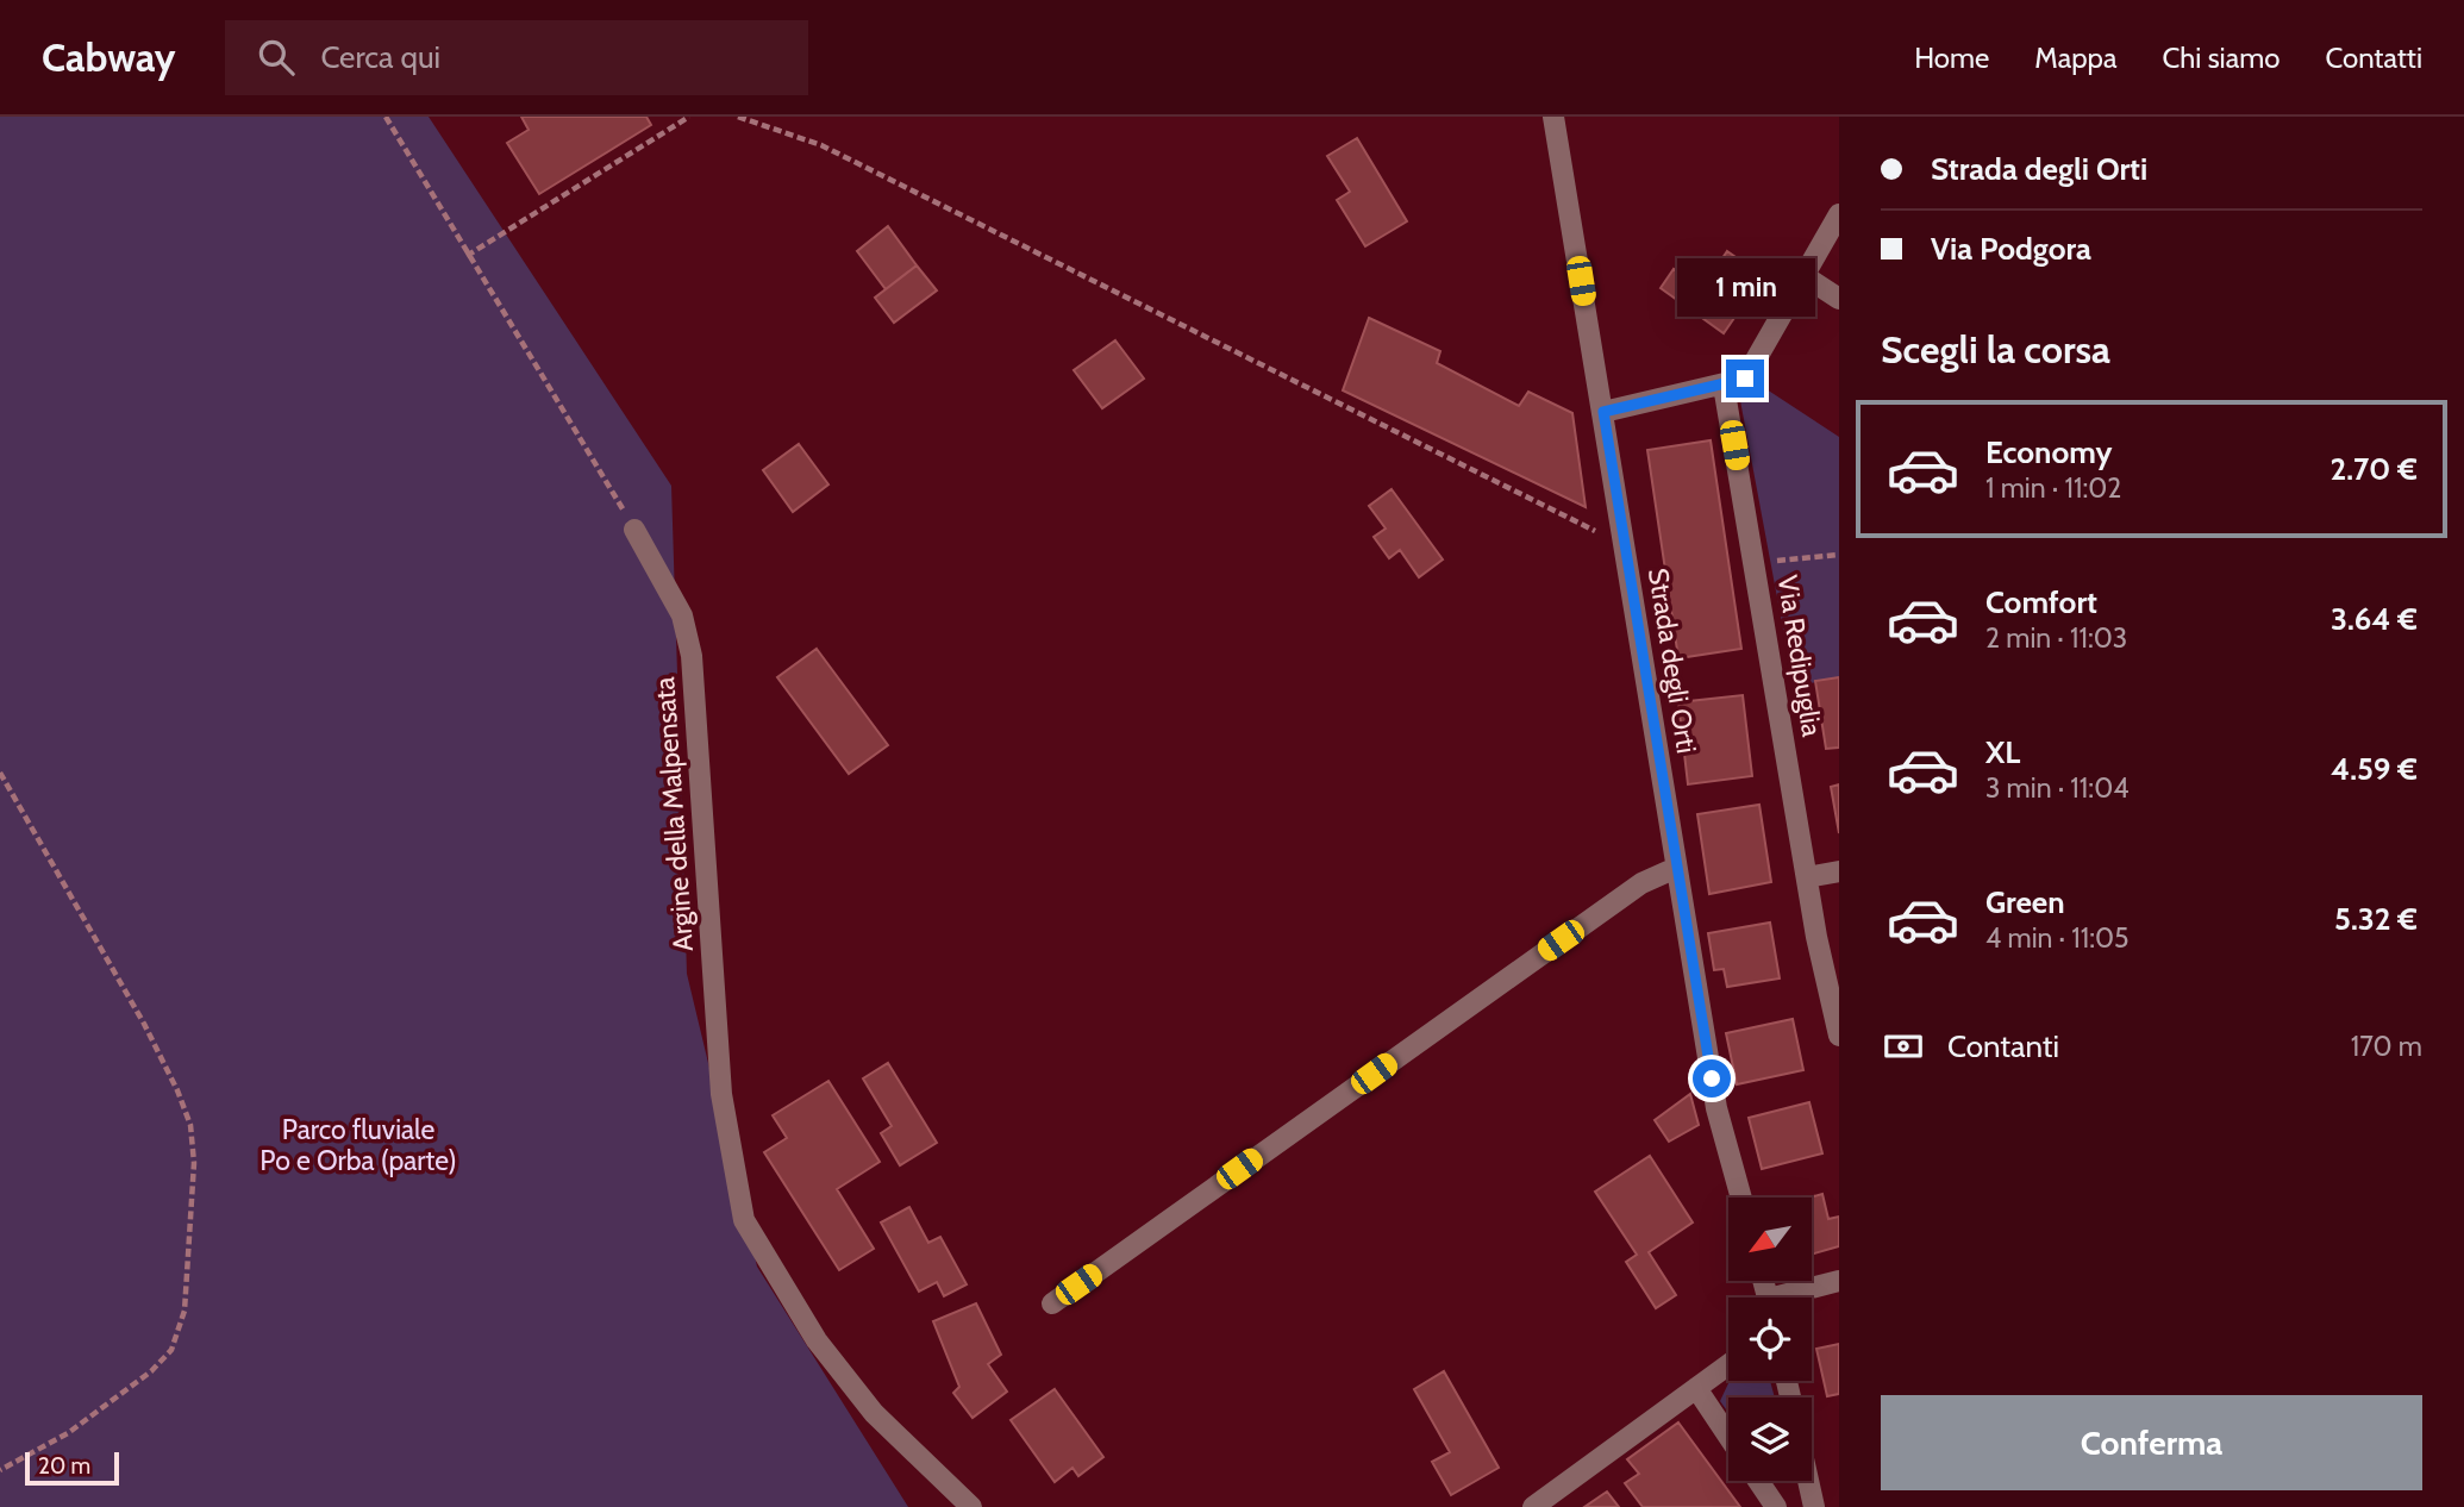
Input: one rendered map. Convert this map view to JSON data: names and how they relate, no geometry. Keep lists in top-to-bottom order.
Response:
{
  "streets": {
    "street": ["Via Redipuglia", "Strada degli Orti", "Argine della Malpensata"]
  },
  "parks": ["Parco fluviale Po e Orba (parte)"],
  "scale_bar": "20 m",
  "north": "bottom left",
  "page": {
    "header": "Cabway",
    "search": "Cerca qui",
    "nav": [
      "Home",
      "Mappa",
      "Chi siamo",
      "Contatti"
    ],
    "banner": ["Strada degli Orti", "Via Podgora"],
    "bubble": "1 min",
    "heading": "Scegli la corsa",
    "list": [
      {
        "name": "Economy",
        "note": "1 min · 11:02",
        "value": "2.70 €"
      },
      {
        "name": "Comfort",
        "note": "2 min · 11:03",
        "value": "3.64 €"
      },
      {
        "name": "XL",
        "note": "3 min · 11:04",
        "value": "4.59 €"
      },
      {
        "name": "Green",
        "note": "4 min · 11:05",
        "value": "5.32 €"
      }
    ],
    "pay": ["Contanti", "170 m"],
    "buttons": "Conferma",
    "scale": "20 m"
  }
}
